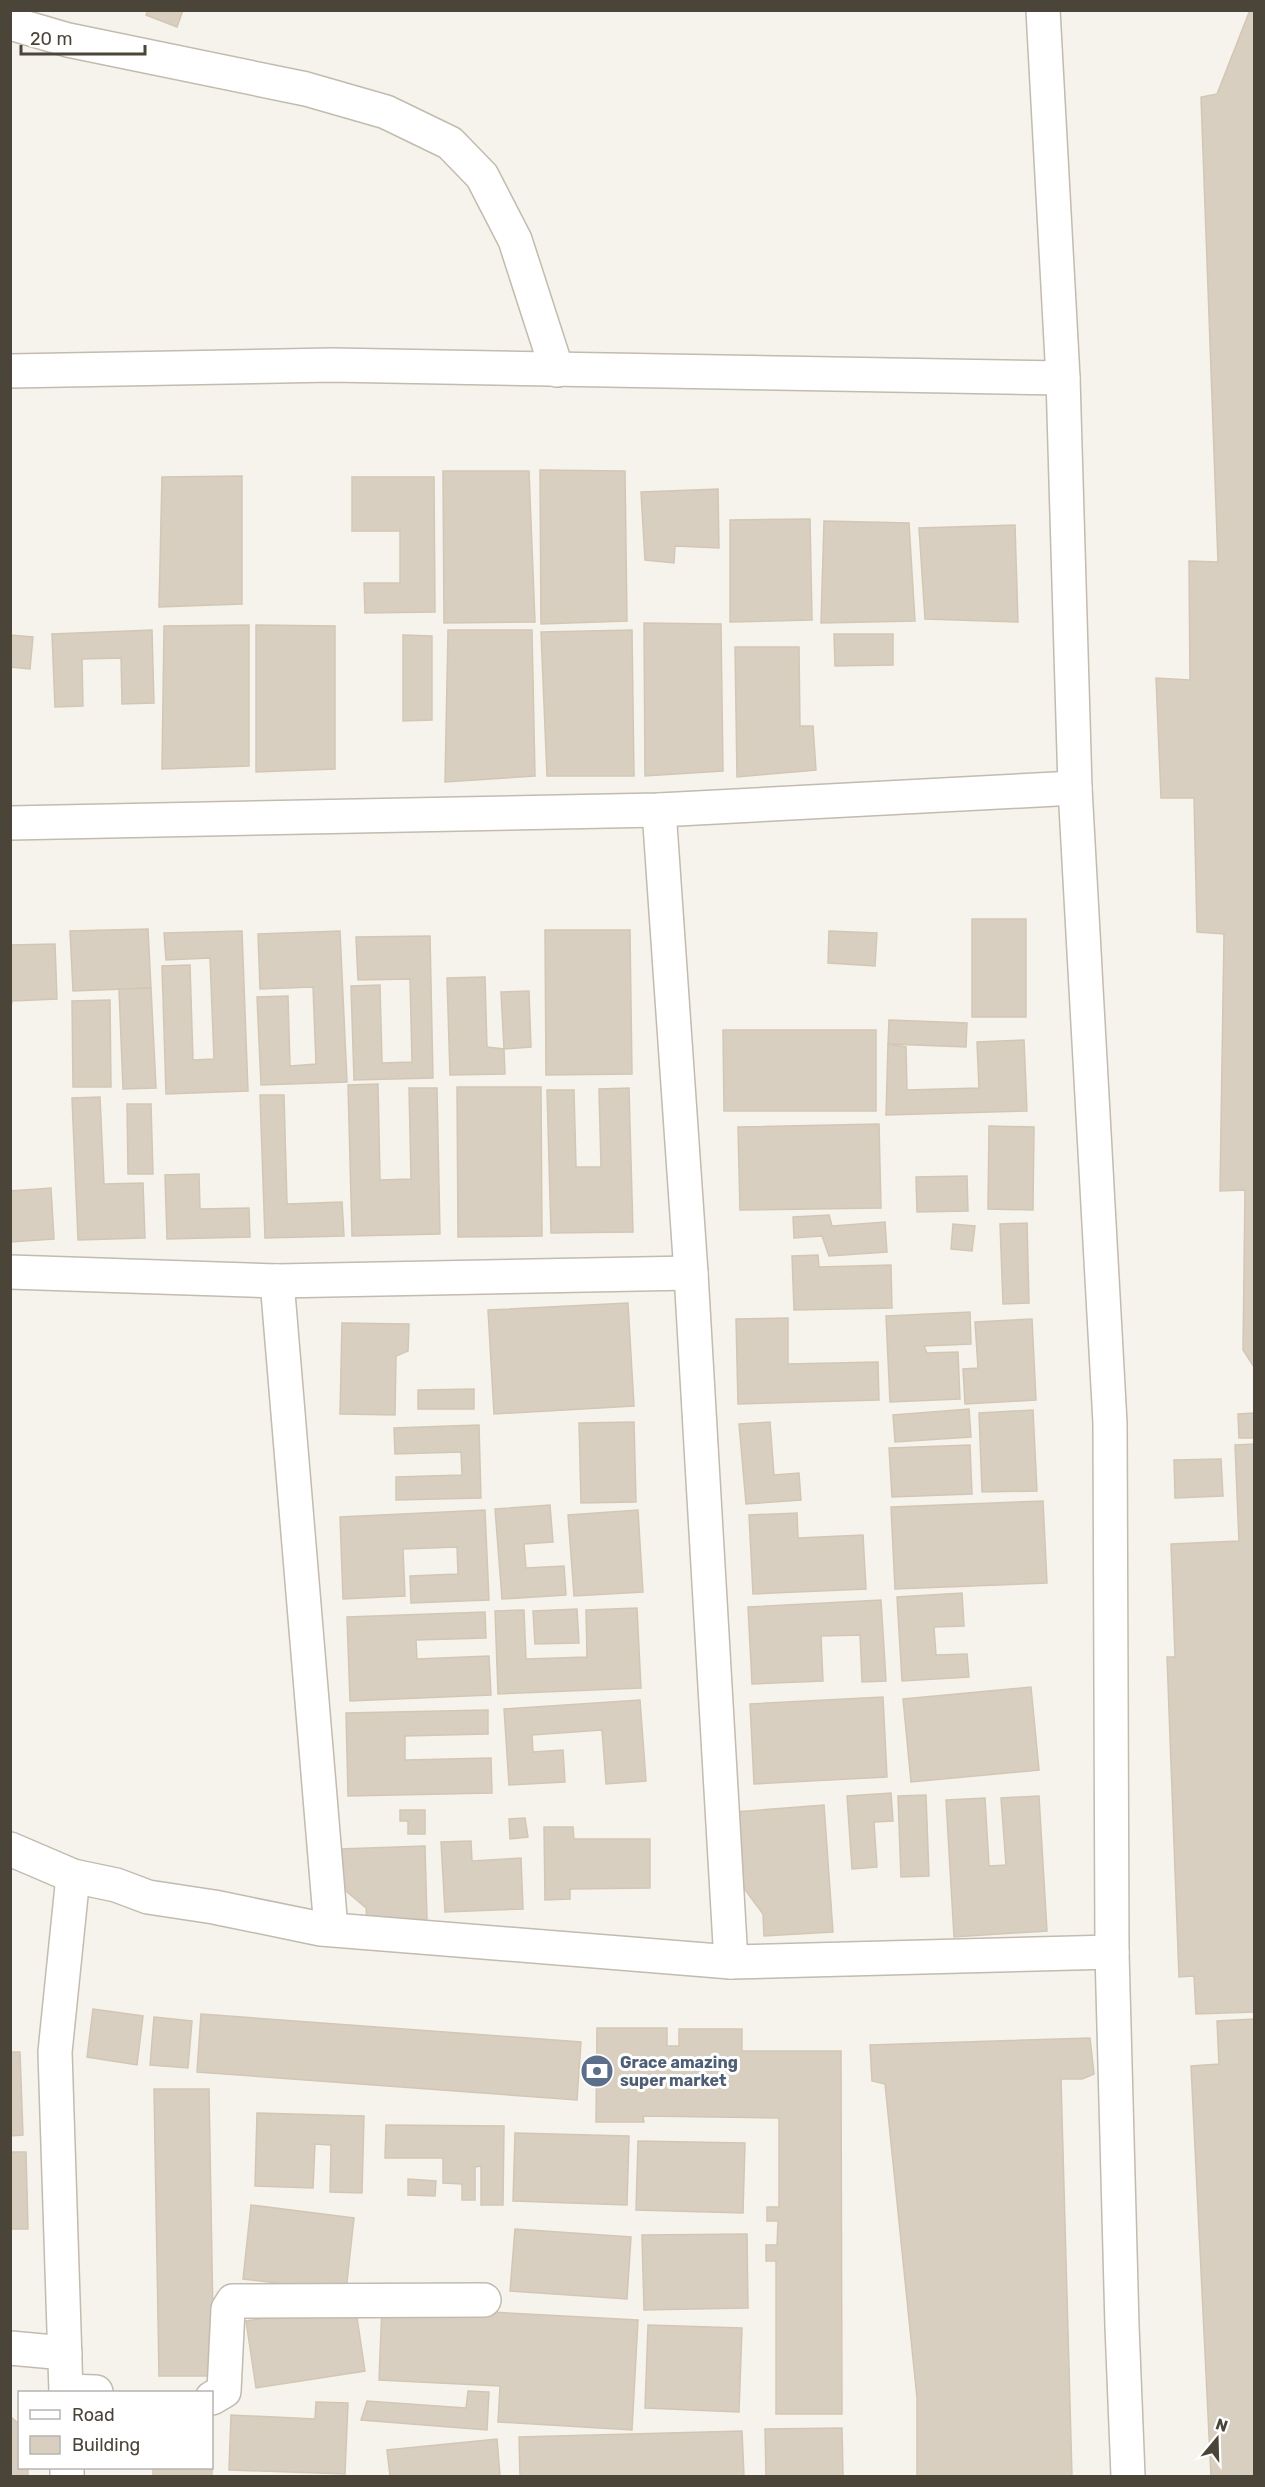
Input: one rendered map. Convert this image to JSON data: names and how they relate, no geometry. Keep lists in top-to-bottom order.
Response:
{
  "places": {
    "bank": ["Grace amazing super market"]
  },
  "legend": ["Road", "Building"],
  "scale_bar": "20 m",
  "north": "top"
}
